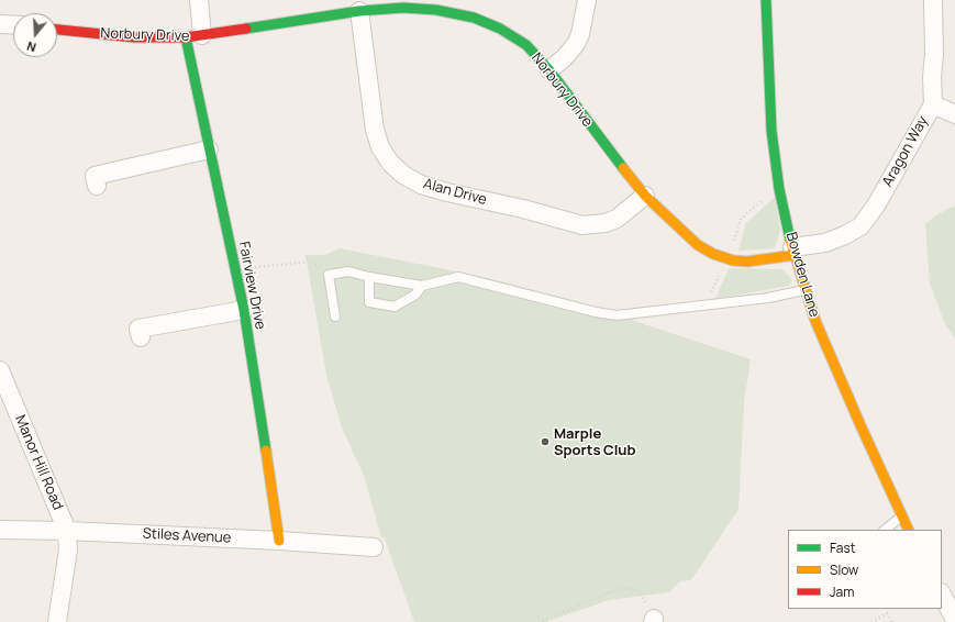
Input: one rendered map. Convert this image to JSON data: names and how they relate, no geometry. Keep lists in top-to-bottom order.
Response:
{
  "streets": {
    "street": [
      "Norbury Drive",
      "Aragon Way",
      "Alan Drive",
      "Bowden Lane",
      "Fairview Drive",
      "Manor Hill Road",
      "Stiles Avenue"
    ]
  },
  "crossings": [
    ["Norbury Drive", "Aragon Way"],
    ["Norbury Drive", "Alan Drive"],
    ["Norbury Drive", "Bowden Lane"],
    ["Norbury Drive", "Fairview Drive"],
    ["Aragon Way", "Bowden Lane"],
    ["Fairview Drive", "Stiles Avenue"],
    ["Manor Hill Road", "Stiles Avenue"]
  ],
  "places": ["Marple Sports Club"],
  "legend": ["Fast", "Slow", "Jam"],
  "north": "bottom"
}
